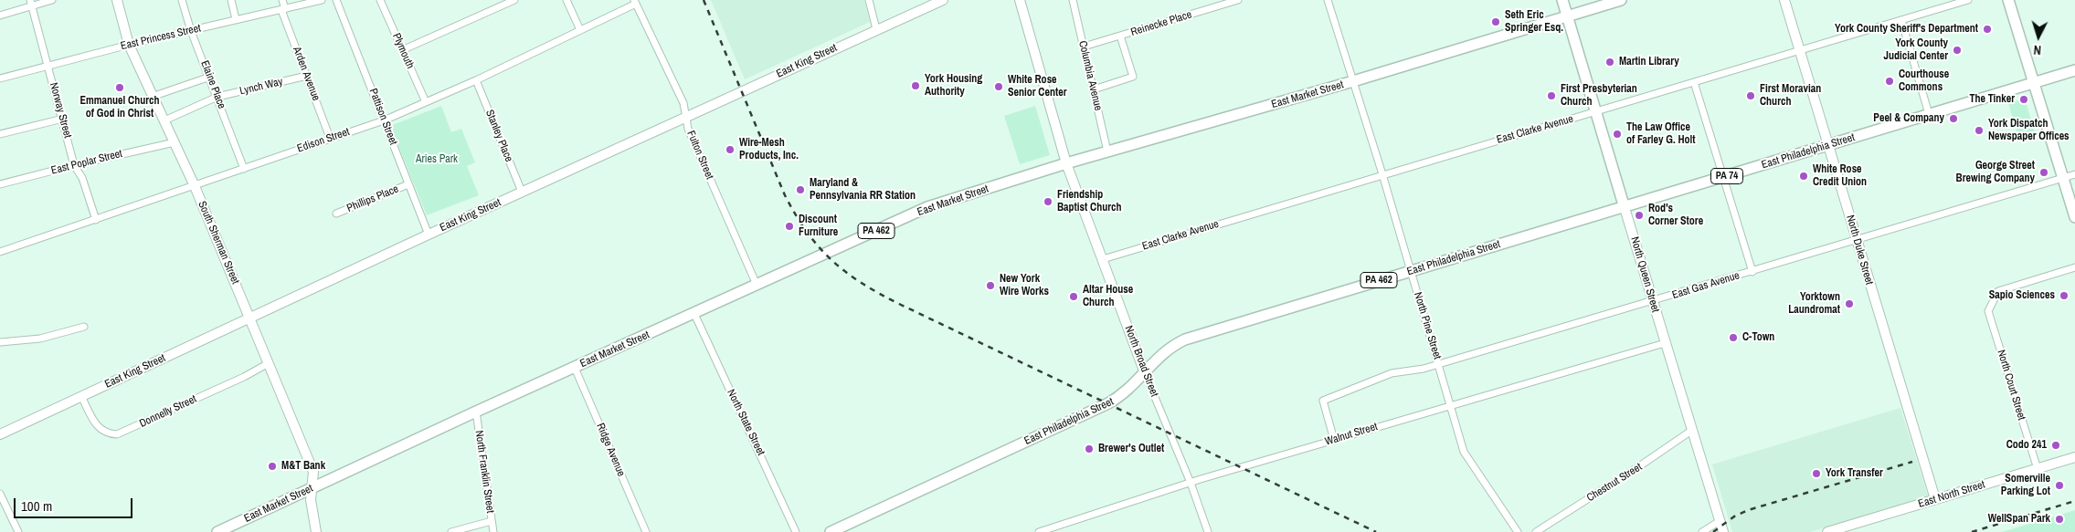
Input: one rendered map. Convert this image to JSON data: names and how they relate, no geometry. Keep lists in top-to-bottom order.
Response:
{
  "streets": {
    "main road": [
      "East Market Street",
      "East Philadelphia Street",
      "PA 74",
      "PA 462",
      "North Queen Street"
    ],
    "street": [
      "Reinecke Place",
      "East Princess Street",
      "Plymouth",
      "East King Street",
      "Arden Avenue",
      "Columbia Avenue",
      "Elaine Place",
      "Lynch Way",
      "Norway Street",
      "Pattison Street",
      "East Clarke Avenue",
      "Stanley Place",
      "Edison Street",
      "Fulton Street",
      "East Poplar Street",
      "Phillips Place",
      "South Sherman Street",
      "North Duke Street",
      "East Gas Avenue",
      "North Pine Street",
      "North Broad Street",
      "North Court Street",
      "Donnelly Street",
      "North State Street",
      "Walnut Street",
      "Ridge Avenue",
      "North Franklin Street",
      "Chestnut Street",
      "East North Street"
    ]
  },
  "crossings": [
    ["Reinecke Place", "Columbia Avenue"],
    ["East Princess Street", "Arden Avenue"],
    ["East Princess Street", "Elaine Place"],
    ["East Princess Street", "Norway Street"],
    ["East Princess Street", "South Sherman Street"],
    ["Plymouth", "Edison Street"],
    ["East King Street", "Pattison Street"],
    ["East King Street", "Stanley Place"],
    ["East King Street", "Fulton Street"],
    ["East King Street", "South Sherman Street"],
    ["East King Street", "Donnelly Street"],
    ["Arden Avenue", "Lynch Way"],
    ["Arden Avenue", "Edison Street"],
    ["Columbia Avenue", "East Market Street"],
    ["Elaine Place", "Lynch Way"],
    ["Elaine Place", "Edison Street"],
    ["Lynch Way", "South Sherman Street"],
    ["East Market Street", "Fulton Street"],
    ["East Market Street", "South Sherman Street"],
    ["East Market Street", "North Queen Street"],
    ["East Market Street", "North Pine Street"],
    ["East Market Street", "North Broad Street"],
    ["East Market Street", "North State Street"],
    ["East Market Street", "Ridge Avenue"],
    ["East Market Street", "North Franklin Street"],
    ["Norway Street", "Edison Street"],
    ["Norway Street", "East Poplar Street"],
    ["Pattison Street", "Edison Street"],
    ["Pattison Street", "Phillips Place"],
    ["East Clarke Avenue", "North Duke Street"],
    ["East Clarke Avenue", "North Queen Street"],
    ["East Clarke Avenue", "North Pine Street"],
    ["East Clarke Avenue", "North Broad Street"],
    ["Stanley Place", "Edison Street"],
    ["Edison Street", "Fulton Street"],
    ["Edison Street", "South Sherman Street"],
    ["East Philadelphia Street", "PA 74"],
    ["East Philadelphia Street", "North Duke Street"],
    ["East Philadelphia Street", "North Queen Street"],
    ["East Philadelphia Street", "North Pine Street"],
    ["East Philadelphia Street", "North Broad Street"],
    ["East Poplar Street", "South Sherman Street"],
    ["South Sherman Street", "Donnelly Street"],
    ["North Duke Street", "East Gas Avenue"],
    ["North Duke Street", "East North Street"],
    ["North Queen Street", "East Gas Avenue"],
    ["North Queen Street", "Walnut Street"],
    ["North Queen Street", "Chestnut Street"],
    ["East Gas Avenue", "North Pine Street"],
    ["East Gas Avenue", "Walnut Street"],
    ["North Pine Street", "Walnut Street"],
    ["North Broad Street", "Walnut Street"],
    ["North Court Street", "East North Street"]
  ],
  "parks": ["Aries Park"],
  "places": [
    "Seth Eric Springer Esq.",
    "York County Sheriff's Department",
    "York County Judicial Center",
    "Martin Library",
    "Courthouse Commons",
    "York Housing Authority",
    "White Rose Senior Center",
    "Emmanuel Church of God in Christ",
    "First Presbyterian Church",
    "First Moravian Church",
    "The Tinker",
    "Peel & Company",
    "York Dispatch Newspaper Offices",
    "The Law Office of Farley G. Holt",
    "Wire-Mesh Products, Inc.",
    "George Street Brewing Company",
    "White Rose Credit Union",
    "Maryland & Pennsylvania RR Station",
    "Friendship Baptist Church",
    "Rod's Corner Store",
    "Discount Furniture",
    "New York Wire Works",
    "Sapio Sciences",
    "Altar House Church",
    "Yorktown Laundromat",
    "C-Town",
    "Codo 241",
    "Brewer's Outlet",
    "M&T Bank",
    "York Transfer",
    "Somerville Parking Lot",
    "WellSpan Park"
  ],
  "scale_bar": "100 m",
  "north": "bottom"
}
